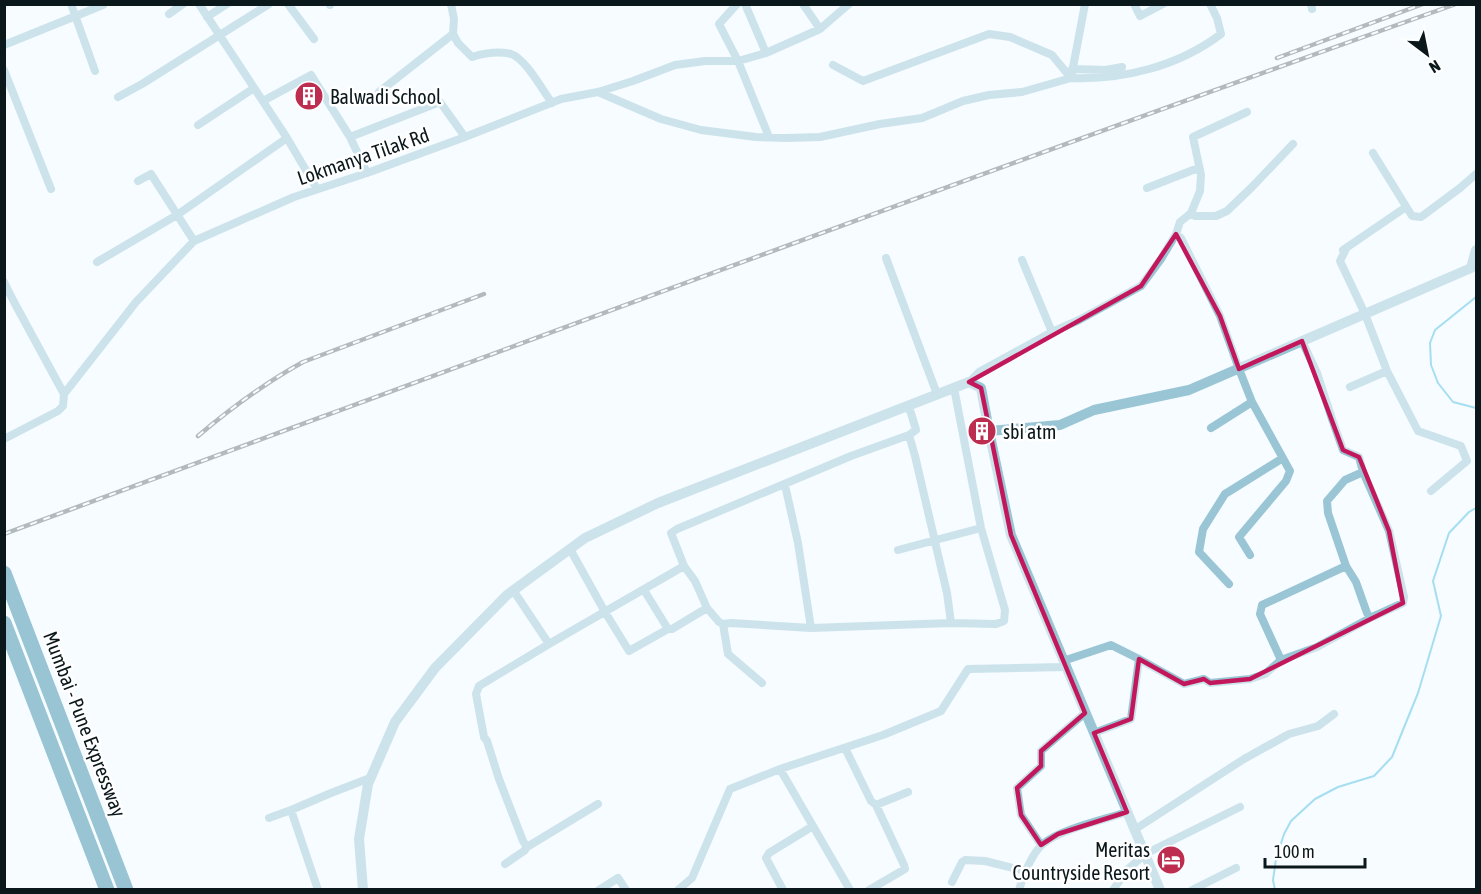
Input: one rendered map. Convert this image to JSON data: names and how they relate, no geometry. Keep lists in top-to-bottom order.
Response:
{
  "streets": {
    "highway": ["Mumbai - Pune Expressway"],
    "street": ["Lokmanya Tilak Rd"]
  },
  "places": {
    "building": ["Balwadi School", "sbi atm"],
    "hotel": ["Meritas Countryside Resort"]
  },
  "scale_bar": "100 m",
  "north": "bottom right"
}
